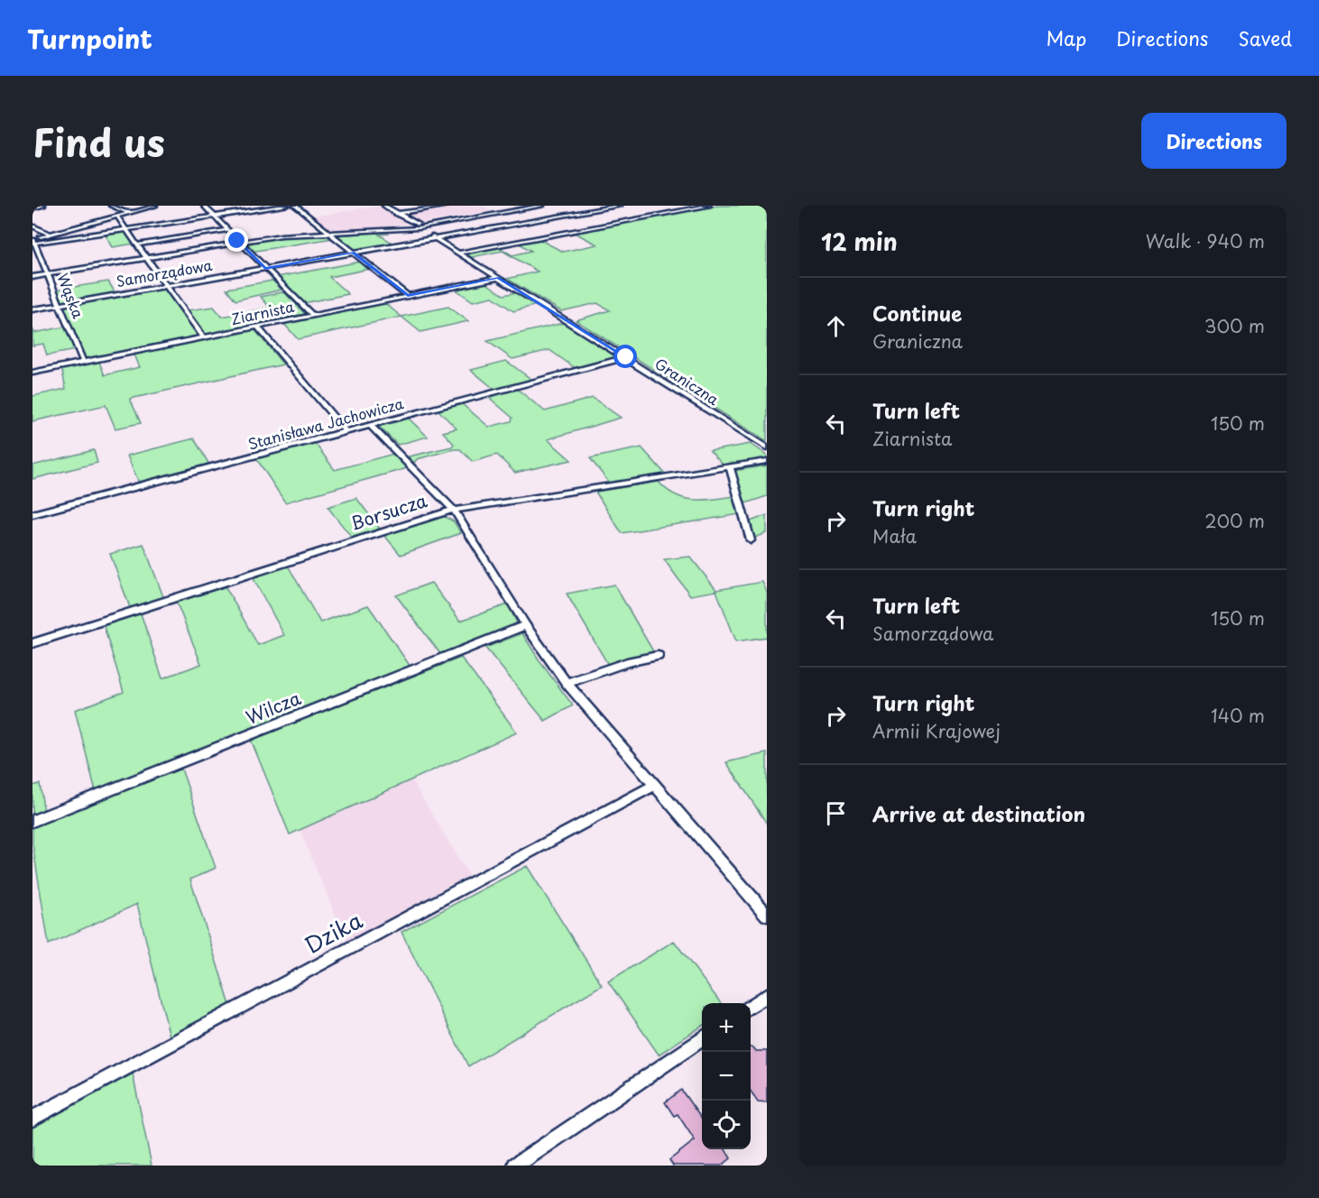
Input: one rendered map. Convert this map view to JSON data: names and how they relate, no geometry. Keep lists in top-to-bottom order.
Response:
{
  "streets": {
    "street": [
      "Samorządowa",
      "Wąska",
      "Ziarnista",
      "Graniczna",
      "Stanisława Jachowicza",
      "Borsucza",
      "Wilcza",
      "Dzika"
    ]
  },
  "crossings": [
    ["Samorządowa", "Wąska"],
    ["Samorządowa", "Graniczna"],
    ["Wąska", "Ziarnista"],
    ["Ziarnista", "Graniczna"],
    ["Graniczna", "Stanisława Jachowicza"]
  ],
  "page": {
    "header": "Turnpoint",
    "nav": ["Map", "Directions", "Saved"],
    "title": "Find us",
    "buttons": "Directions",
    "heading": ["12 min", "Walk · 940 m"],
    "list": [
      ["Continue", "Graniczna", "300 m"],
      ["Turn left", "Ziarnista", "150 m"],
      ["Turn right", "Mała", "200 m"],
      ["Turn left", "Samorządowa", "150 m"],
      ["Turn right", "Armii Krajowej", "140 m"],
      "Arrive at destination"
    ],
    "map_buttons": ["+", "−"]
  }
}
